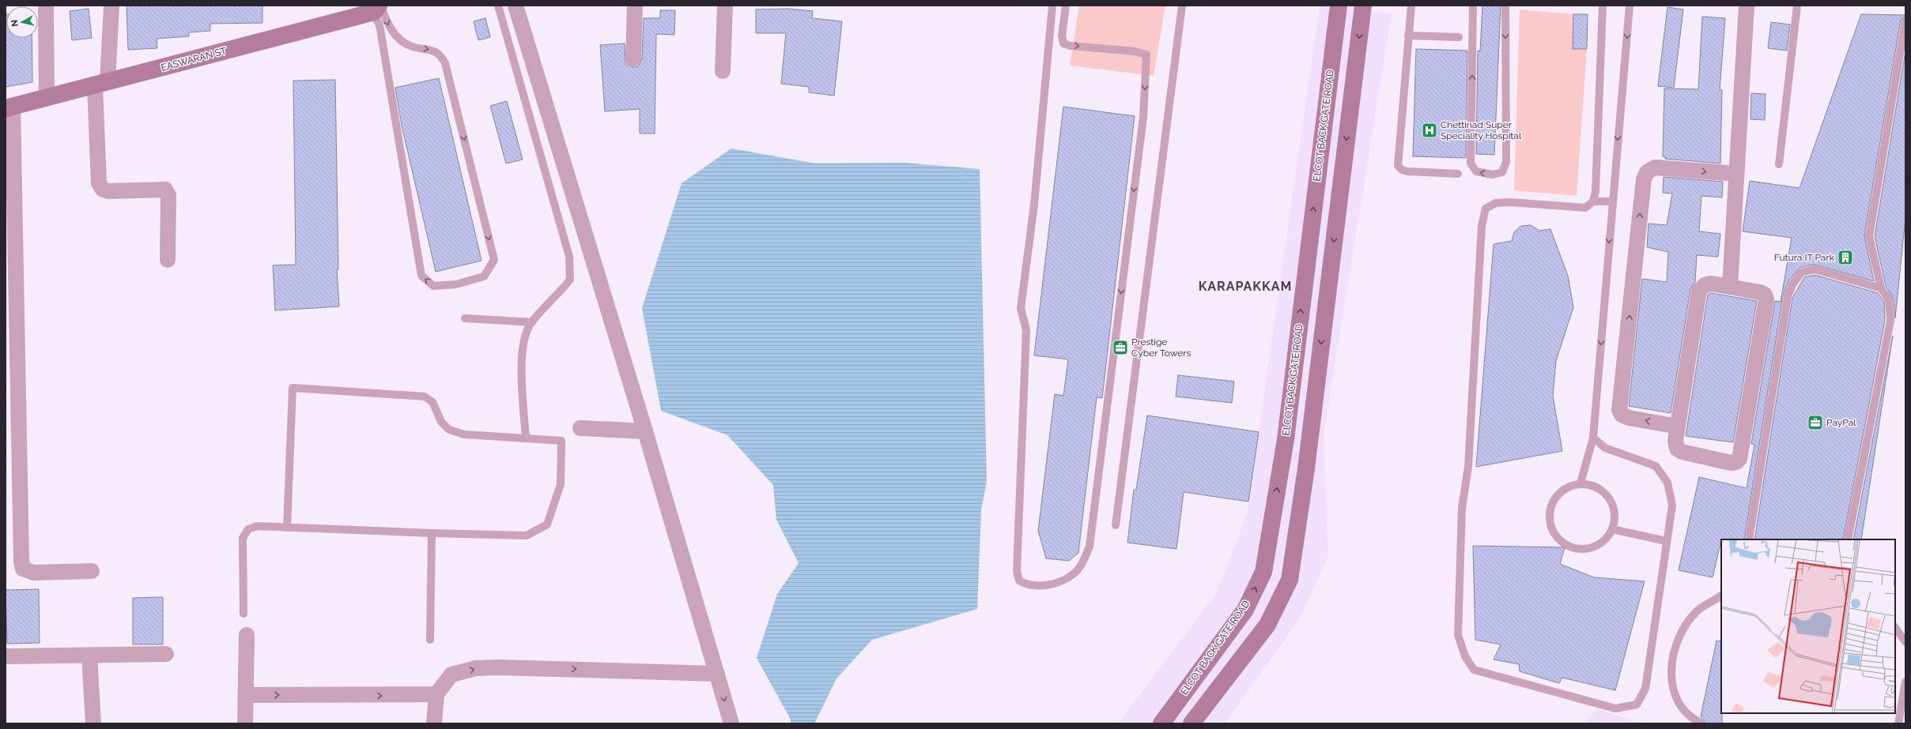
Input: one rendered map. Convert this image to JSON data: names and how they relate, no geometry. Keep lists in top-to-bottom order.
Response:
{
  "streets": {
    "street": ["EASWARAN ST", "ELCOT BACK GATE ROAD"]
  },
  "districts": ["KARAPAKKAM"],
  "places": {
    "hospital": ["Chettinad Super Speciality Hospital"],
    "building": ["Futura IT Park"],
    "office": ["Prestige Cyber Towers", "PayPal"]
  },
  "north": "left"
}
